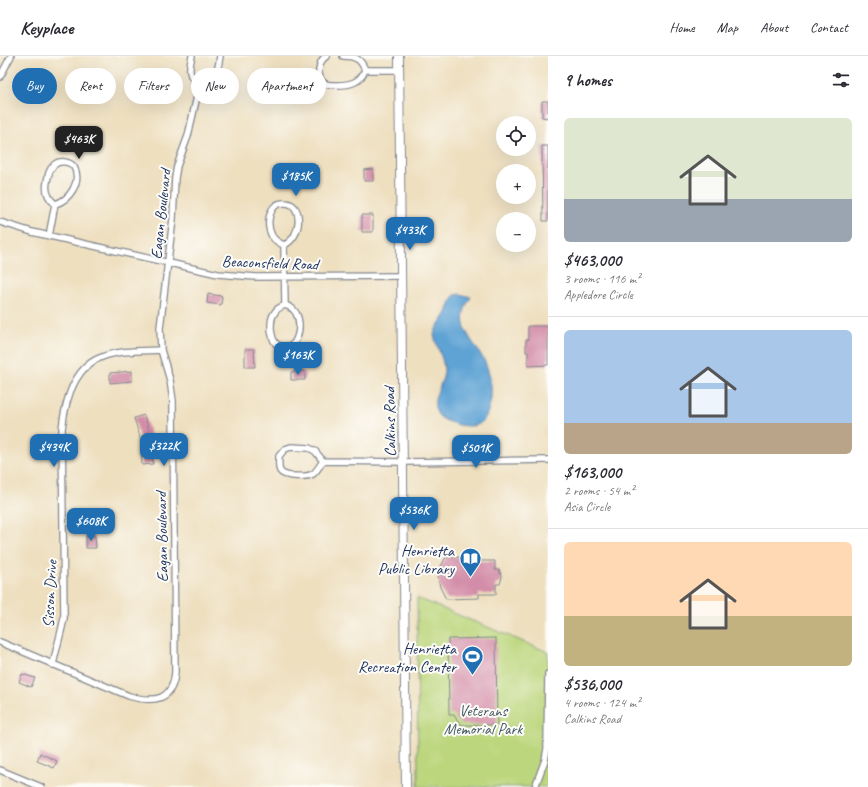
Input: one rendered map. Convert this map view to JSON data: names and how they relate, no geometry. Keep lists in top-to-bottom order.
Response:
{
  "streets": {
    "main road": ["Calkins Road"],
    "street": ["Eagan Boulevard", "Beaconsfield Road", "Sisson Drive"]
  },
  "crossings": [
    ["Eagan Boulevard", "Beaconsfield Road"],
    ["Eagan Boulevard", "Sisson Drive"],
    ["Beaconsfield Road", "Calkins Road"]
  ],
  "parks": ["Veterans Memorial Park"],
  "places": {
    "library": ["Henrietta Public Library"],
    "sports": ["Henrietta Recreation Center"]
  },
  "page": {
    "header": "Keyplace",
    "nav": [
      "Home",
      "Map",
      "About",
      "Contact"
    ],
    "heading": "9 homes",
    "chip": [
      "Buy",
      "Rent",
      "Filters",
      "New",
      "Apartment"
    ],
    "list": [
      {
        "name": "$463,000",
        "note": "3 rooms · 116 m² · Appledore Circle"
      },
      {
        "name": "$163,000",
        "note": "2 rooms · 54 m² · Asia Circle"
      },
      {
        "name": "$536,000",
        "note": "4 rooms · 124 m² · Calkins Road"
      }
    ],
    "map_buttons": ["+", "−"],
    "price": [
      "$463K",
      "$185K",
      "$433K",
      "$163K",
      "$322K",
      "$434K",
      "$501K",
      "$536K",
      "$608K"
    ]
  }
}
